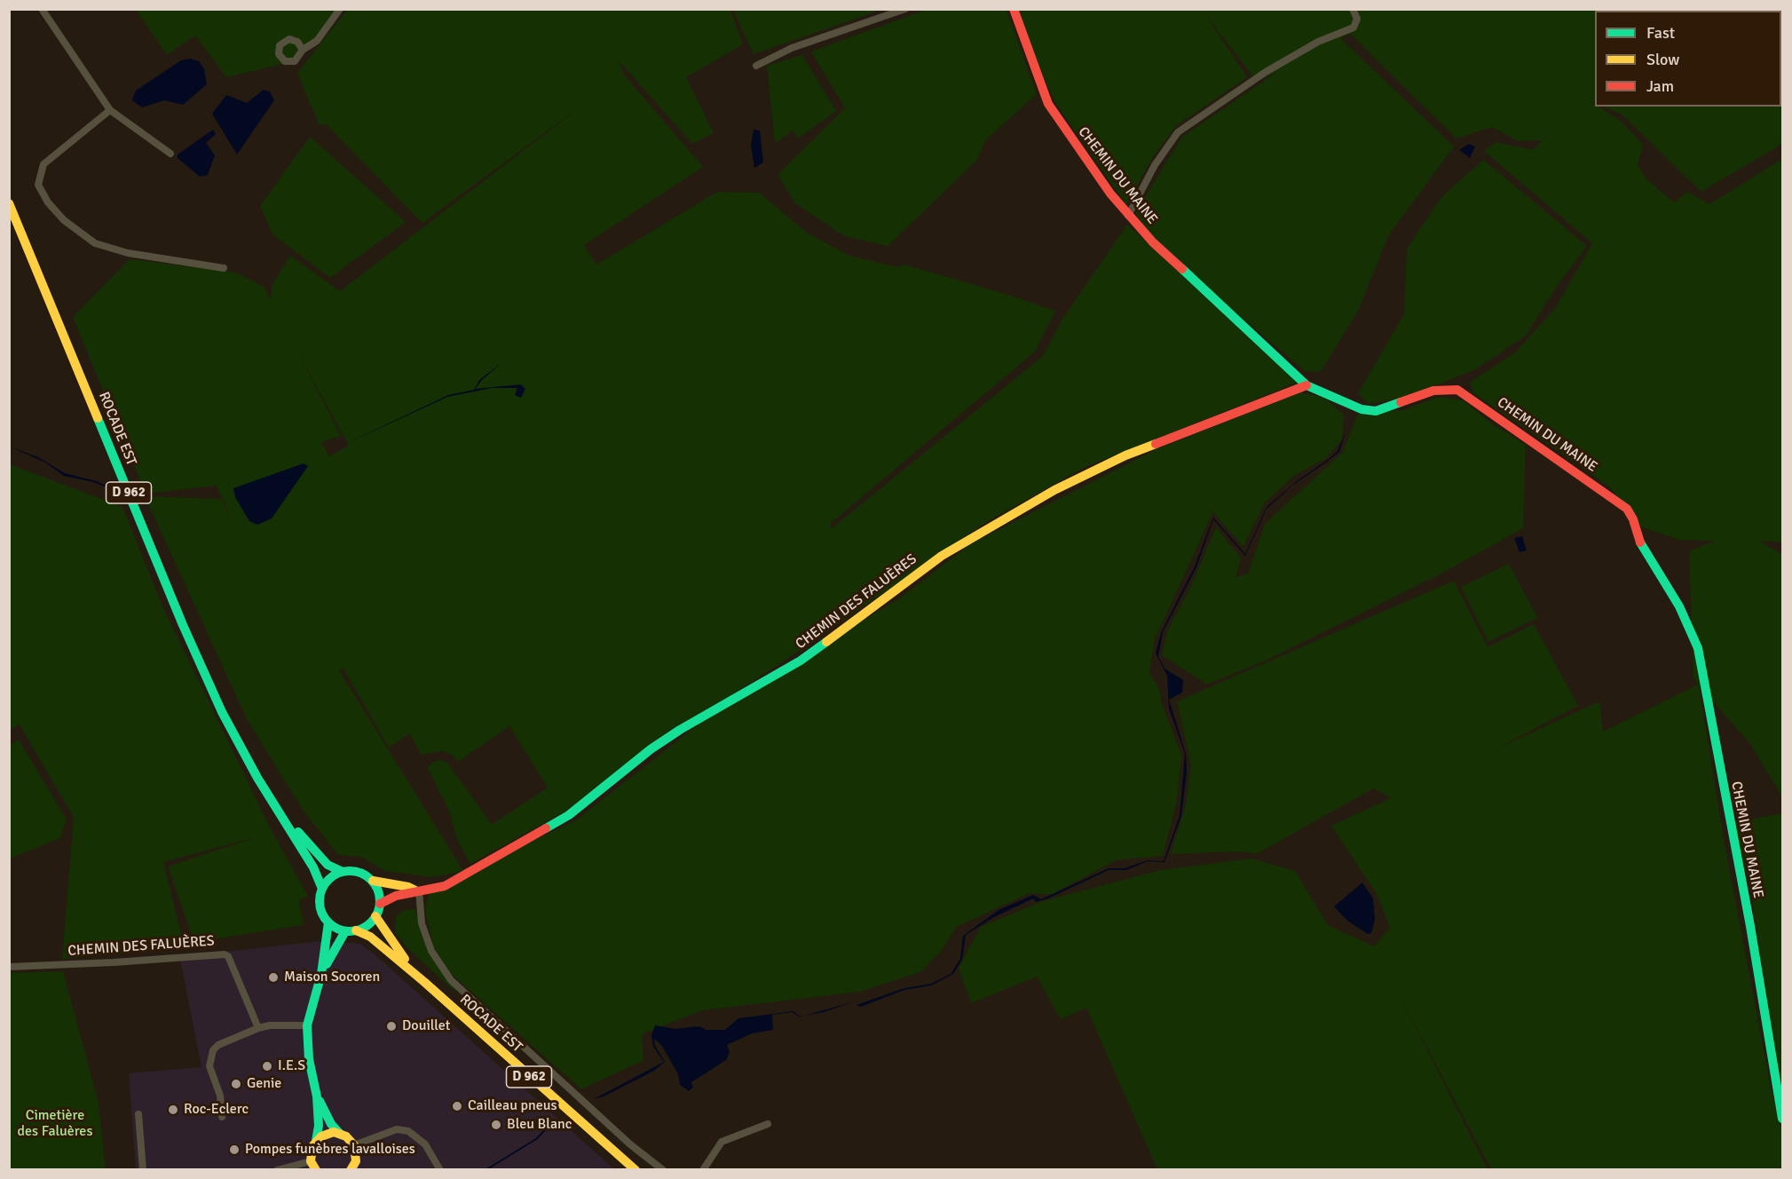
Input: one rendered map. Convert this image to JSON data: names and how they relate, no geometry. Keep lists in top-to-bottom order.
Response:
{
  "streets": {
    "street": [
      "CHEMIN DU MAINE",
      "ROCADE EST",
      "D 962",
      "CHEMIN DES FALUÈRES"
    ]
  },
  "crossings": [
    ["CHEMIN DU MAINE", "CHEMIN DES FALUÈRES"],
    ["ROCADE EST", "CHEMIN DES FALUÈRES"]
  ],
  "parks": ["Cimetière des Faluères"],
  "places": [
    "Maison Socoren",
    "Douillet",
    "I.E.S",
    "Genie",
    "Cailleau pneus",
    "Roc-Eclerc",
    "Bleu Blanc",
    "Pompes funèbres lavalloises"
  ],
  "legend": ["Fast", "Slow", "Jam"]
}
